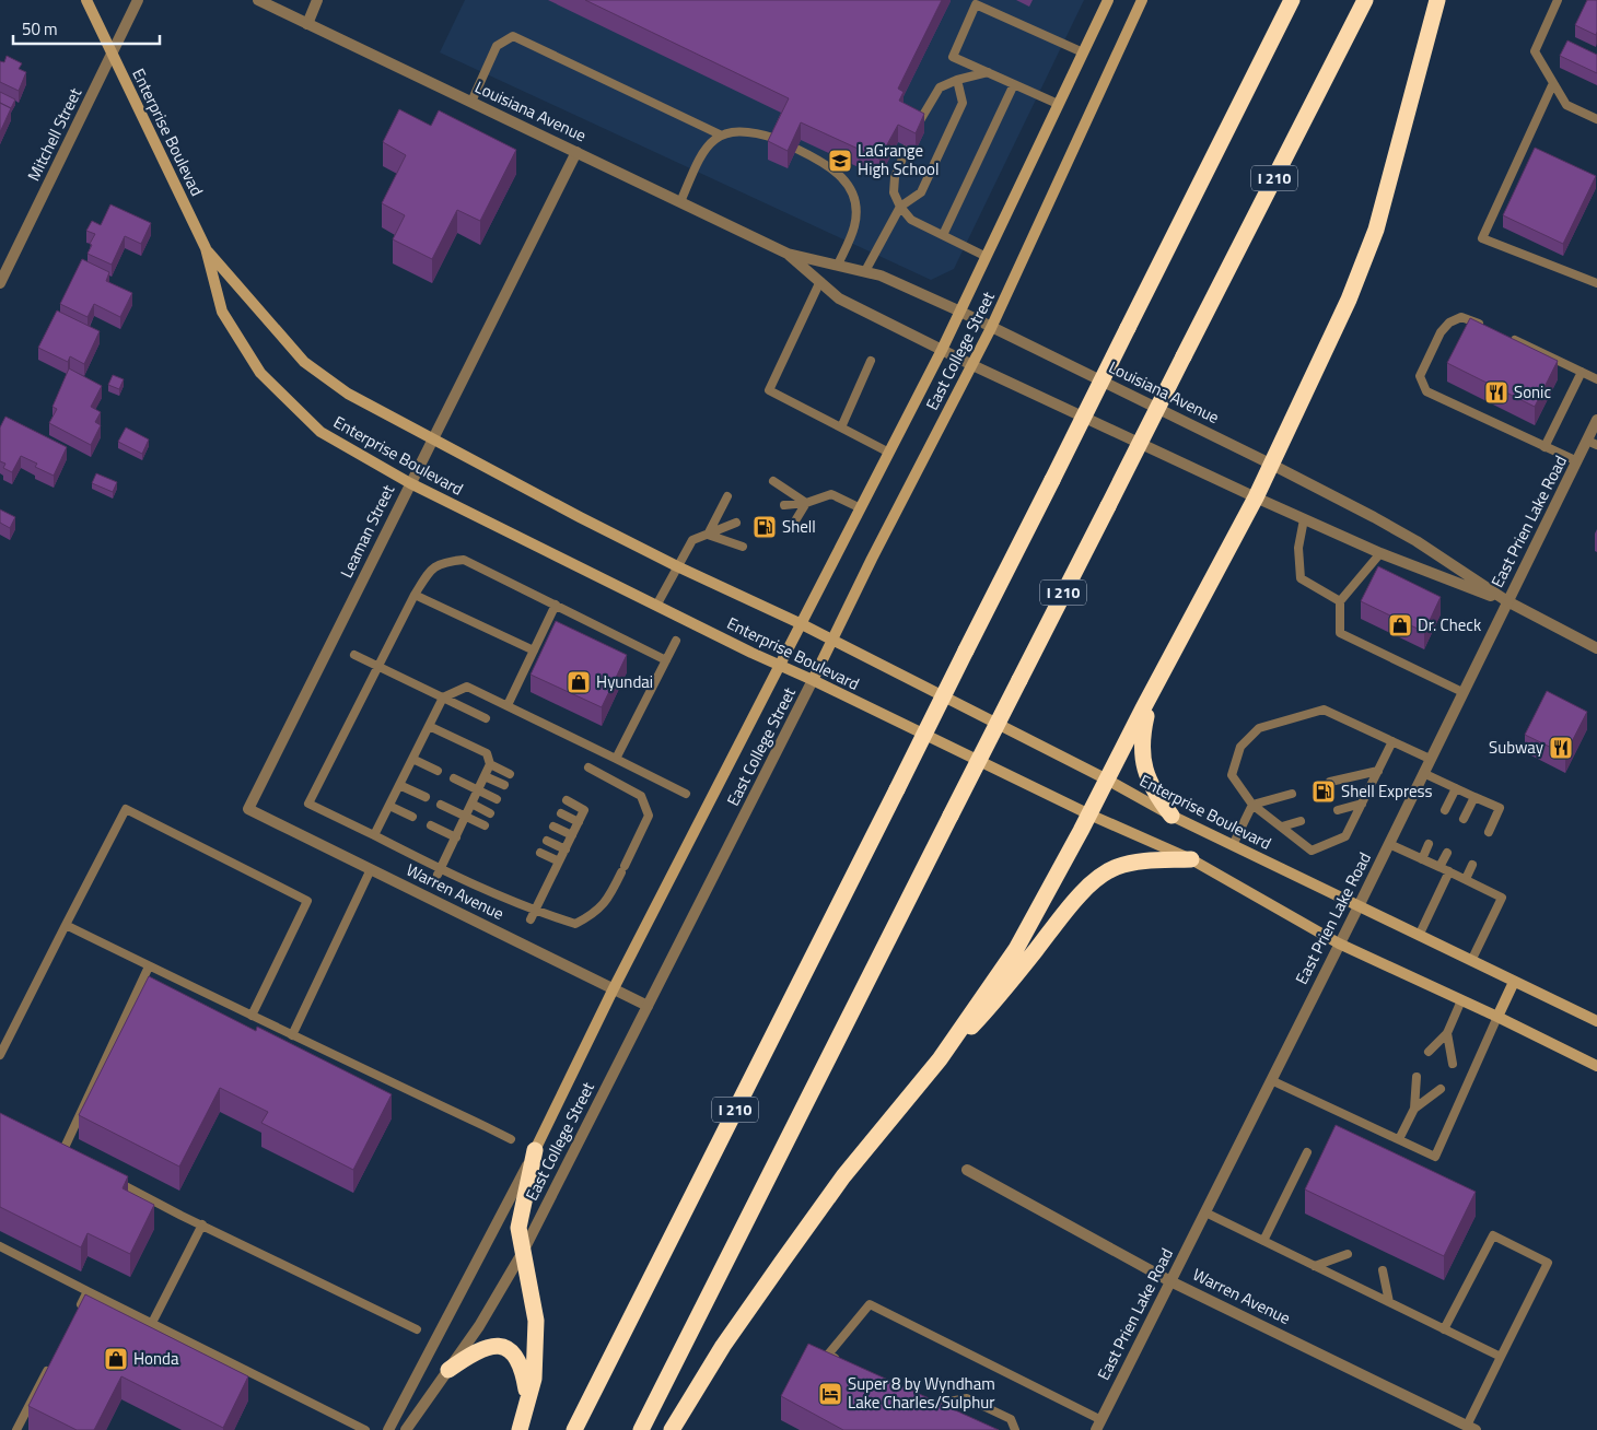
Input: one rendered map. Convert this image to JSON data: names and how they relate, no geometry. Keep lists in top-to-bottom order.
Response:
{
  "streets": {
    "highway": ["I 210"],
    "main road": ["Enterprise Boulevad", "East College Street", "Enterprise Boulevard"],
    "street": [
      "Louisiana Avenue",
      "Mitchell Street",
      "East Prien Lake Road",
      "Leaman Street",
      "Warren Avenue"
    ]
  },
  "crossings": [
    ["Louisiana Avenue", "East College Street"],
    ["Louisiana Avenue", "East Prien Lake Road"],
    ["Louisiana Avenue", "Leaman Street"],
    ["Enterprise Boulevad", "Mitchell Street"],
    ["Enterprise Boulevad", "Enterprise Boulevard"],
    ["East College Street", "Enterprise Boulevard"],
    ["East College Street", "Warren Avenue"],
    ["Enterprise Boulevard", "East Prien Lake Road"],
    ["Enterprise Boulevard", "Leaman Street"],
    ["East Prien Lake Road", "Warren Avenue"],
    ["Leaman Street", "Warren Avenue"]
  ],
  "places": {
    "school or university": ["LaGrange High School"],
    "restaurant": ["Sonic", "Subway"],
    "fuel station": ["Shell", "Shell Express"],
    "shop": ["Dr. Check", "Hyundai", "Honda"],
    "hotel": ["Super 8 by Wyndham Lake Charles/Sulphur"]
  },
  "scale_bar": "50 m"
}
